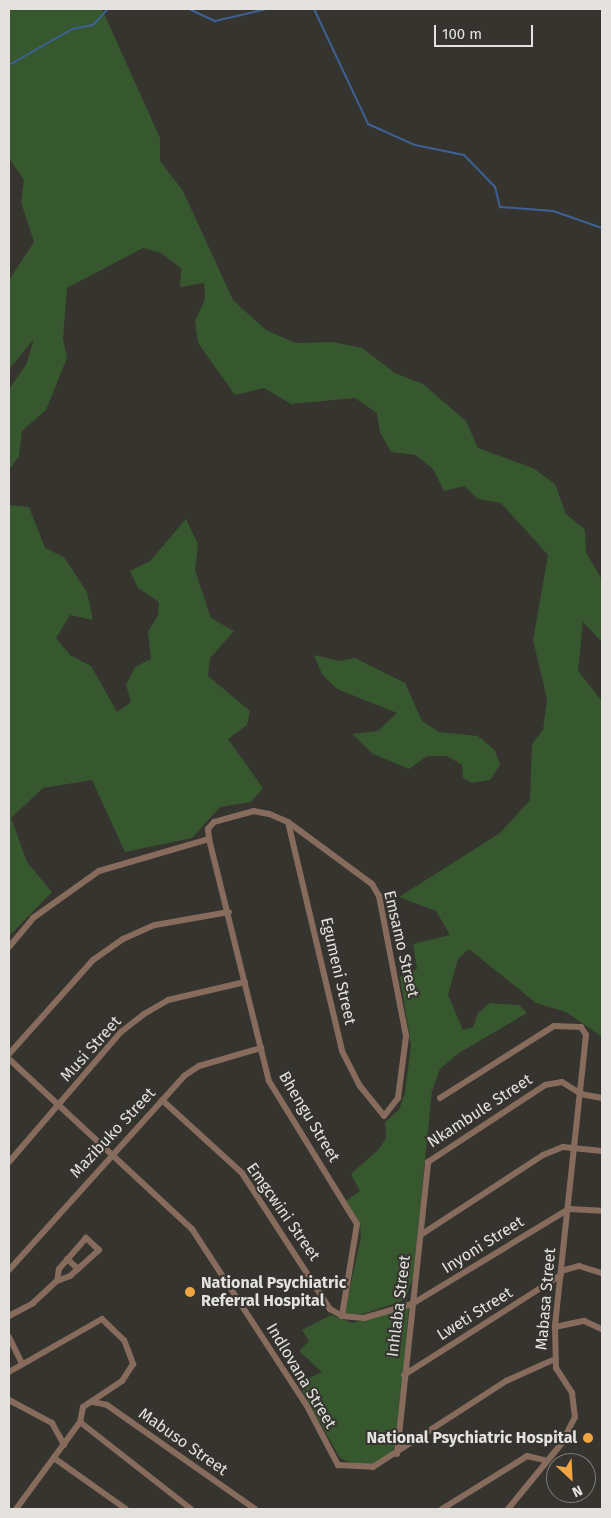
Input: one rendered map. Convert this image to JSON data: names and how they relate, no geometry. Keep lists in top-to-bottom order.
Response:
{
  "streets": {
    "street": [
      "Emsamo Street",
      "Egumeni Street",
      "Musi Street",
      "Nkambule Street",
      "Bhengu Street",
      "Mazibuko Street",
      "Emgcwini Street",
      "Inyoni Street",
      "Mabasa Street",
      "Inhlaba Street",
      "Lweti Street",
      "Indlovana Street",
      "Mabuso Street"
    ]
  },
  "crossings": [
    ["Emsamo Street", "Egumeni Street"],
    ["Emsamo Street", "Bhengu Street"],
    ["Musi Street", "Bhengu Street"],
    ["Musi Street", "Indlovana Street"],
    ["Nkambule Street", "Mabasa Street"],
    ["Nkambule Street", "Inhlaba Street"],
    ["Bhengu Street", "Mazibuko Street"],
    ["Bhengu Street", "Emgcwini Street"],
    ["Mazibuko Street", "Emgcwini Street"],
    ["Mazibuko Street", "Indlovana Street"],
    ["Inyoni Street", "Mabasa Street"],
    ["Inyoni Street", "Inhlaba Street"],
    ["Mabasa Street", "Lweti Street"],
    ["Mabasa Street", "Indlovana Street"],
    ["Inhlaba Street", "Lweti Street"],
    ["Inhlaba Street", "Indlovana Street"]
  ],
  "places": ["National Psychiatric Referral Hospital", "National Psychiatric Hospital"],
  "scale_bar": "100 m",
  "north": "bottom right"
}
